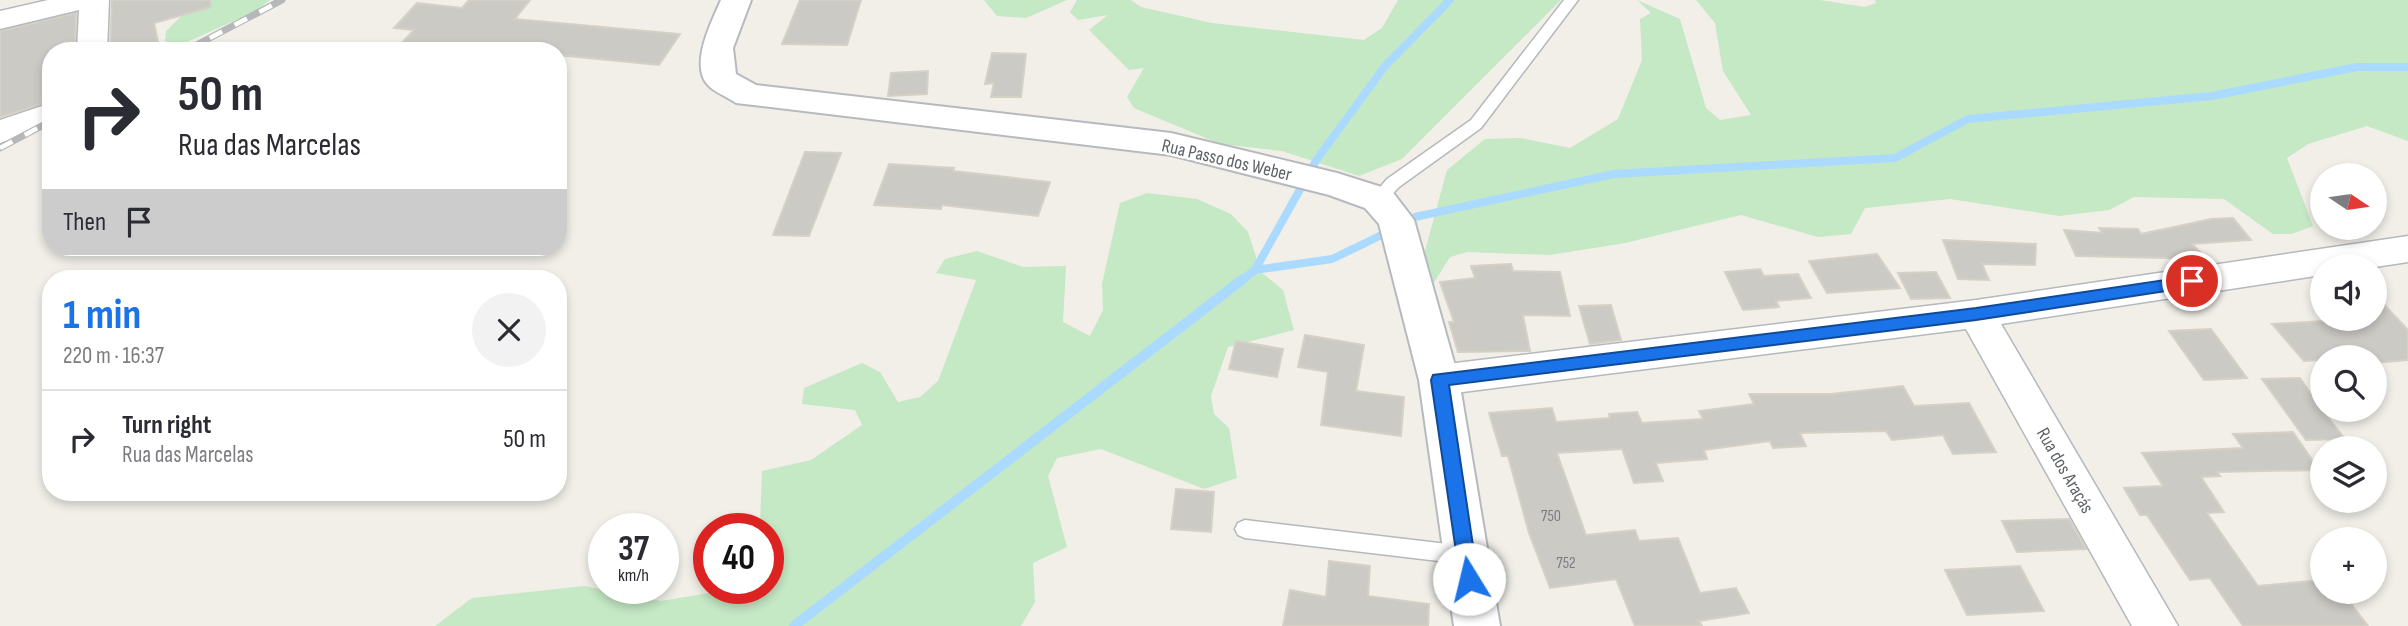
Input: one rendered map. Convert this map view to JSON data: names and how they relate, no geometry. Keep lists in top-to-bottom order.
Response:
{
  "streets": {
    "street": ["Rua Passo dos Weber", "Rua dos Araçás"]
  },
  "house_numbers": ["750", "752"],
  "north": "right",
  "page": {
    "turn": ["50 m", "Rua das Marcelas"],
    "map_buttons": "+",
    "then": "Then",
    "heading": ["1 min", "220 m · 16:37"],
    "list": [
      {
        "name": "Turn right",
        "note": "Rua das Marcelas",
        "value": "50 m"
      }
    ],
    "speed": "37 km/h",
    "limit": "40"
  }
}
